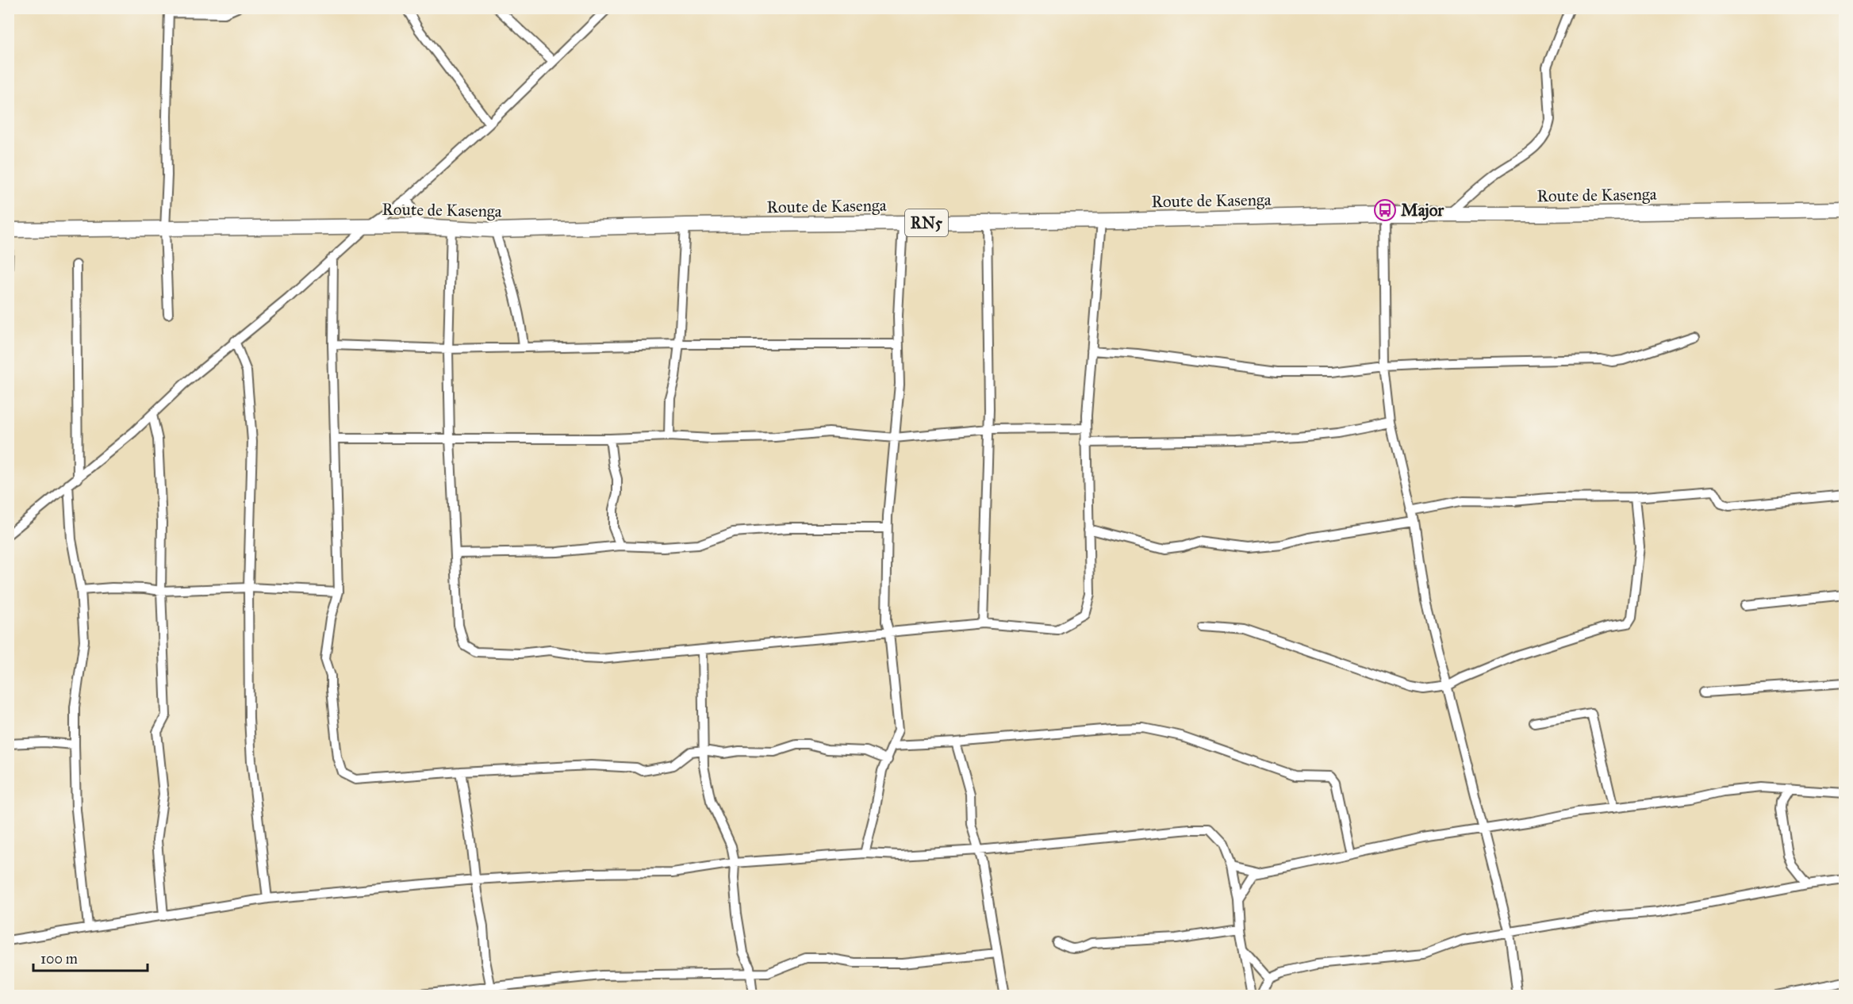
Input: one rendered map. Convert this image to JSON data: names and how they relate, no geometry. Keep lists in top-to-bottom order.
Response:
{
  "streets": {
    "highway": ["Route de Kasenga", "RN5"]
  },
  "places": {
    "bus stop": ["Major"]
  },
  "scale_bar": "100 m"
}
